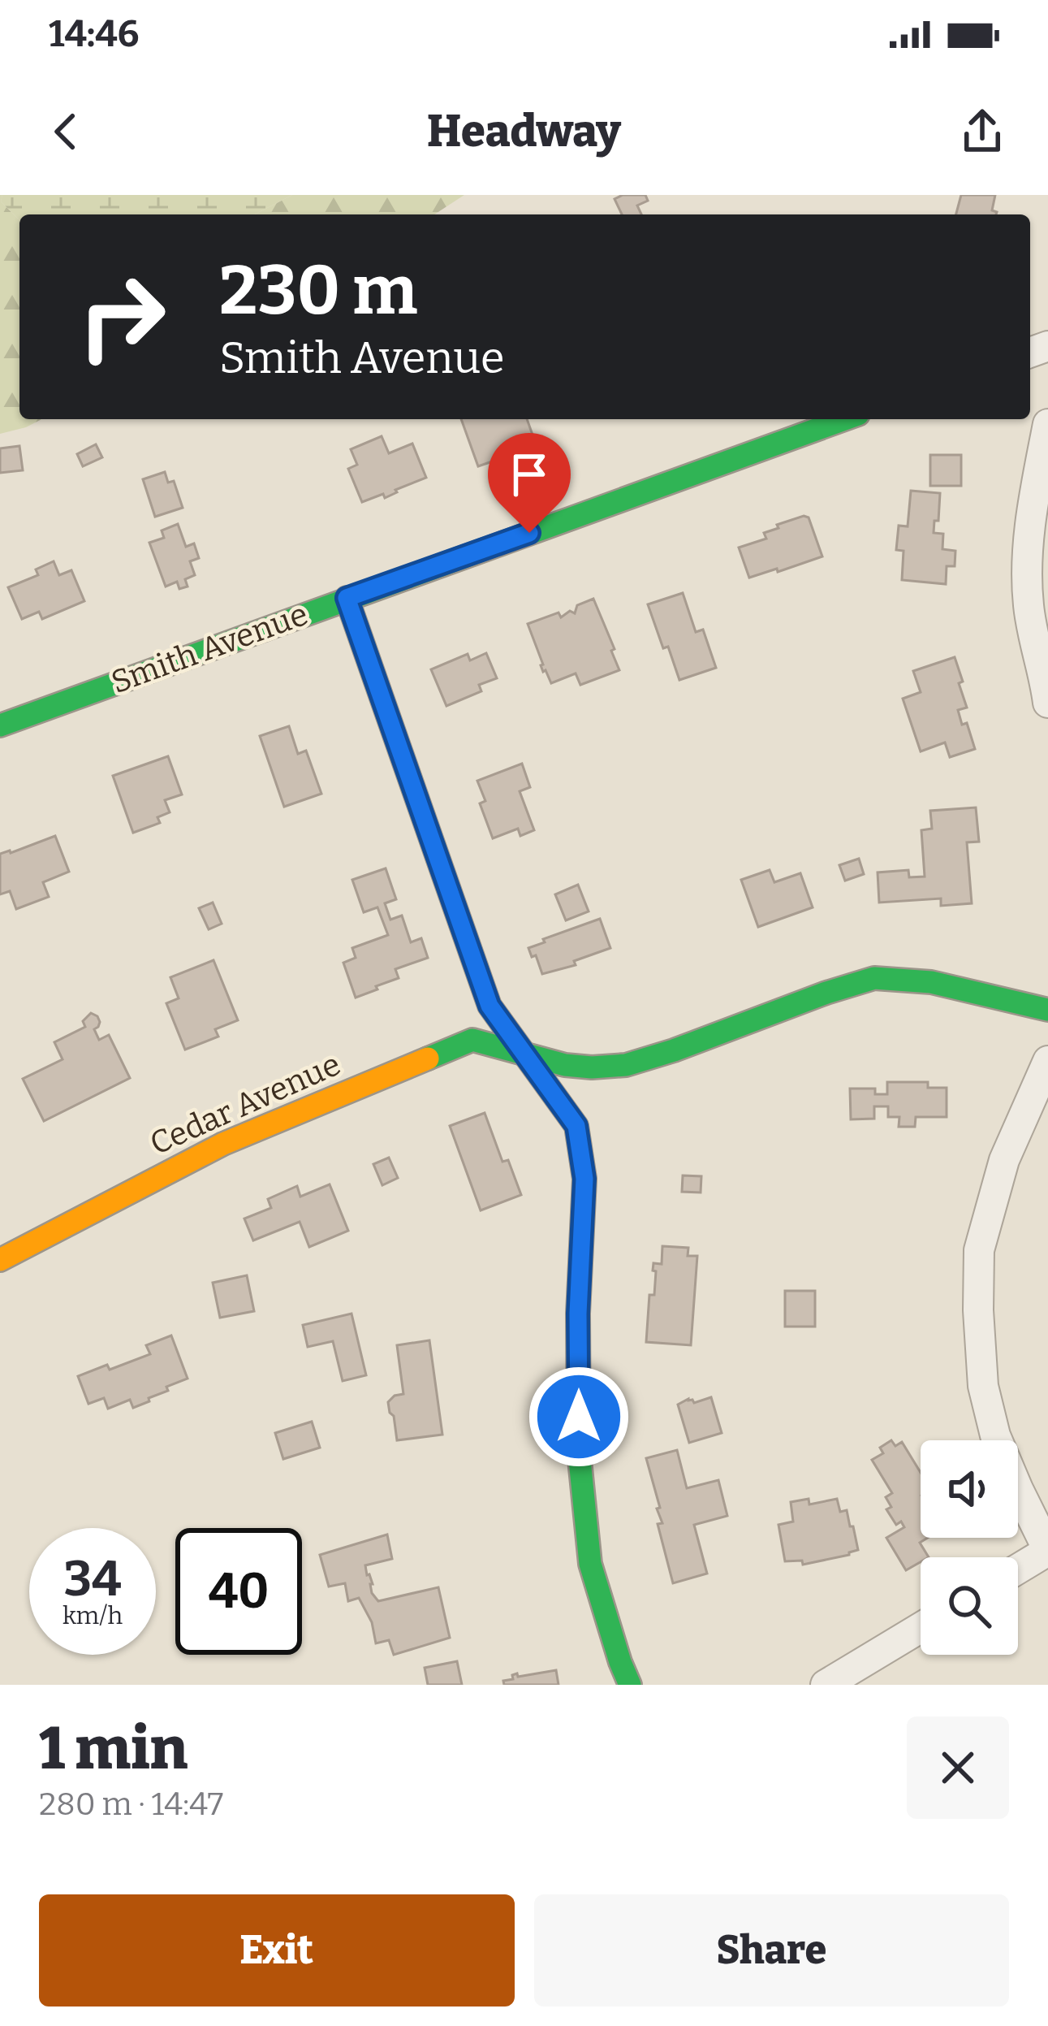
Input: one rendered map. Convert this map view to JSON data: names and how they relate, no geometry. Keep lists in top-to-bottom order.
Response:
{
  "streets": {
    "street": ["Smith Avenue", "Cedar Avenue"]
  },
  "page": {
    "status": "14:46",
    "header": "Headway",
    "turn": ["230 m", "Smith Avenue"],
    "speed": "34 km/h",
    "limit": "40",
    "heading": ["1 min", "280 m · 14:47"],
    "buttons": ["Exit", "Share"]
  }
}
